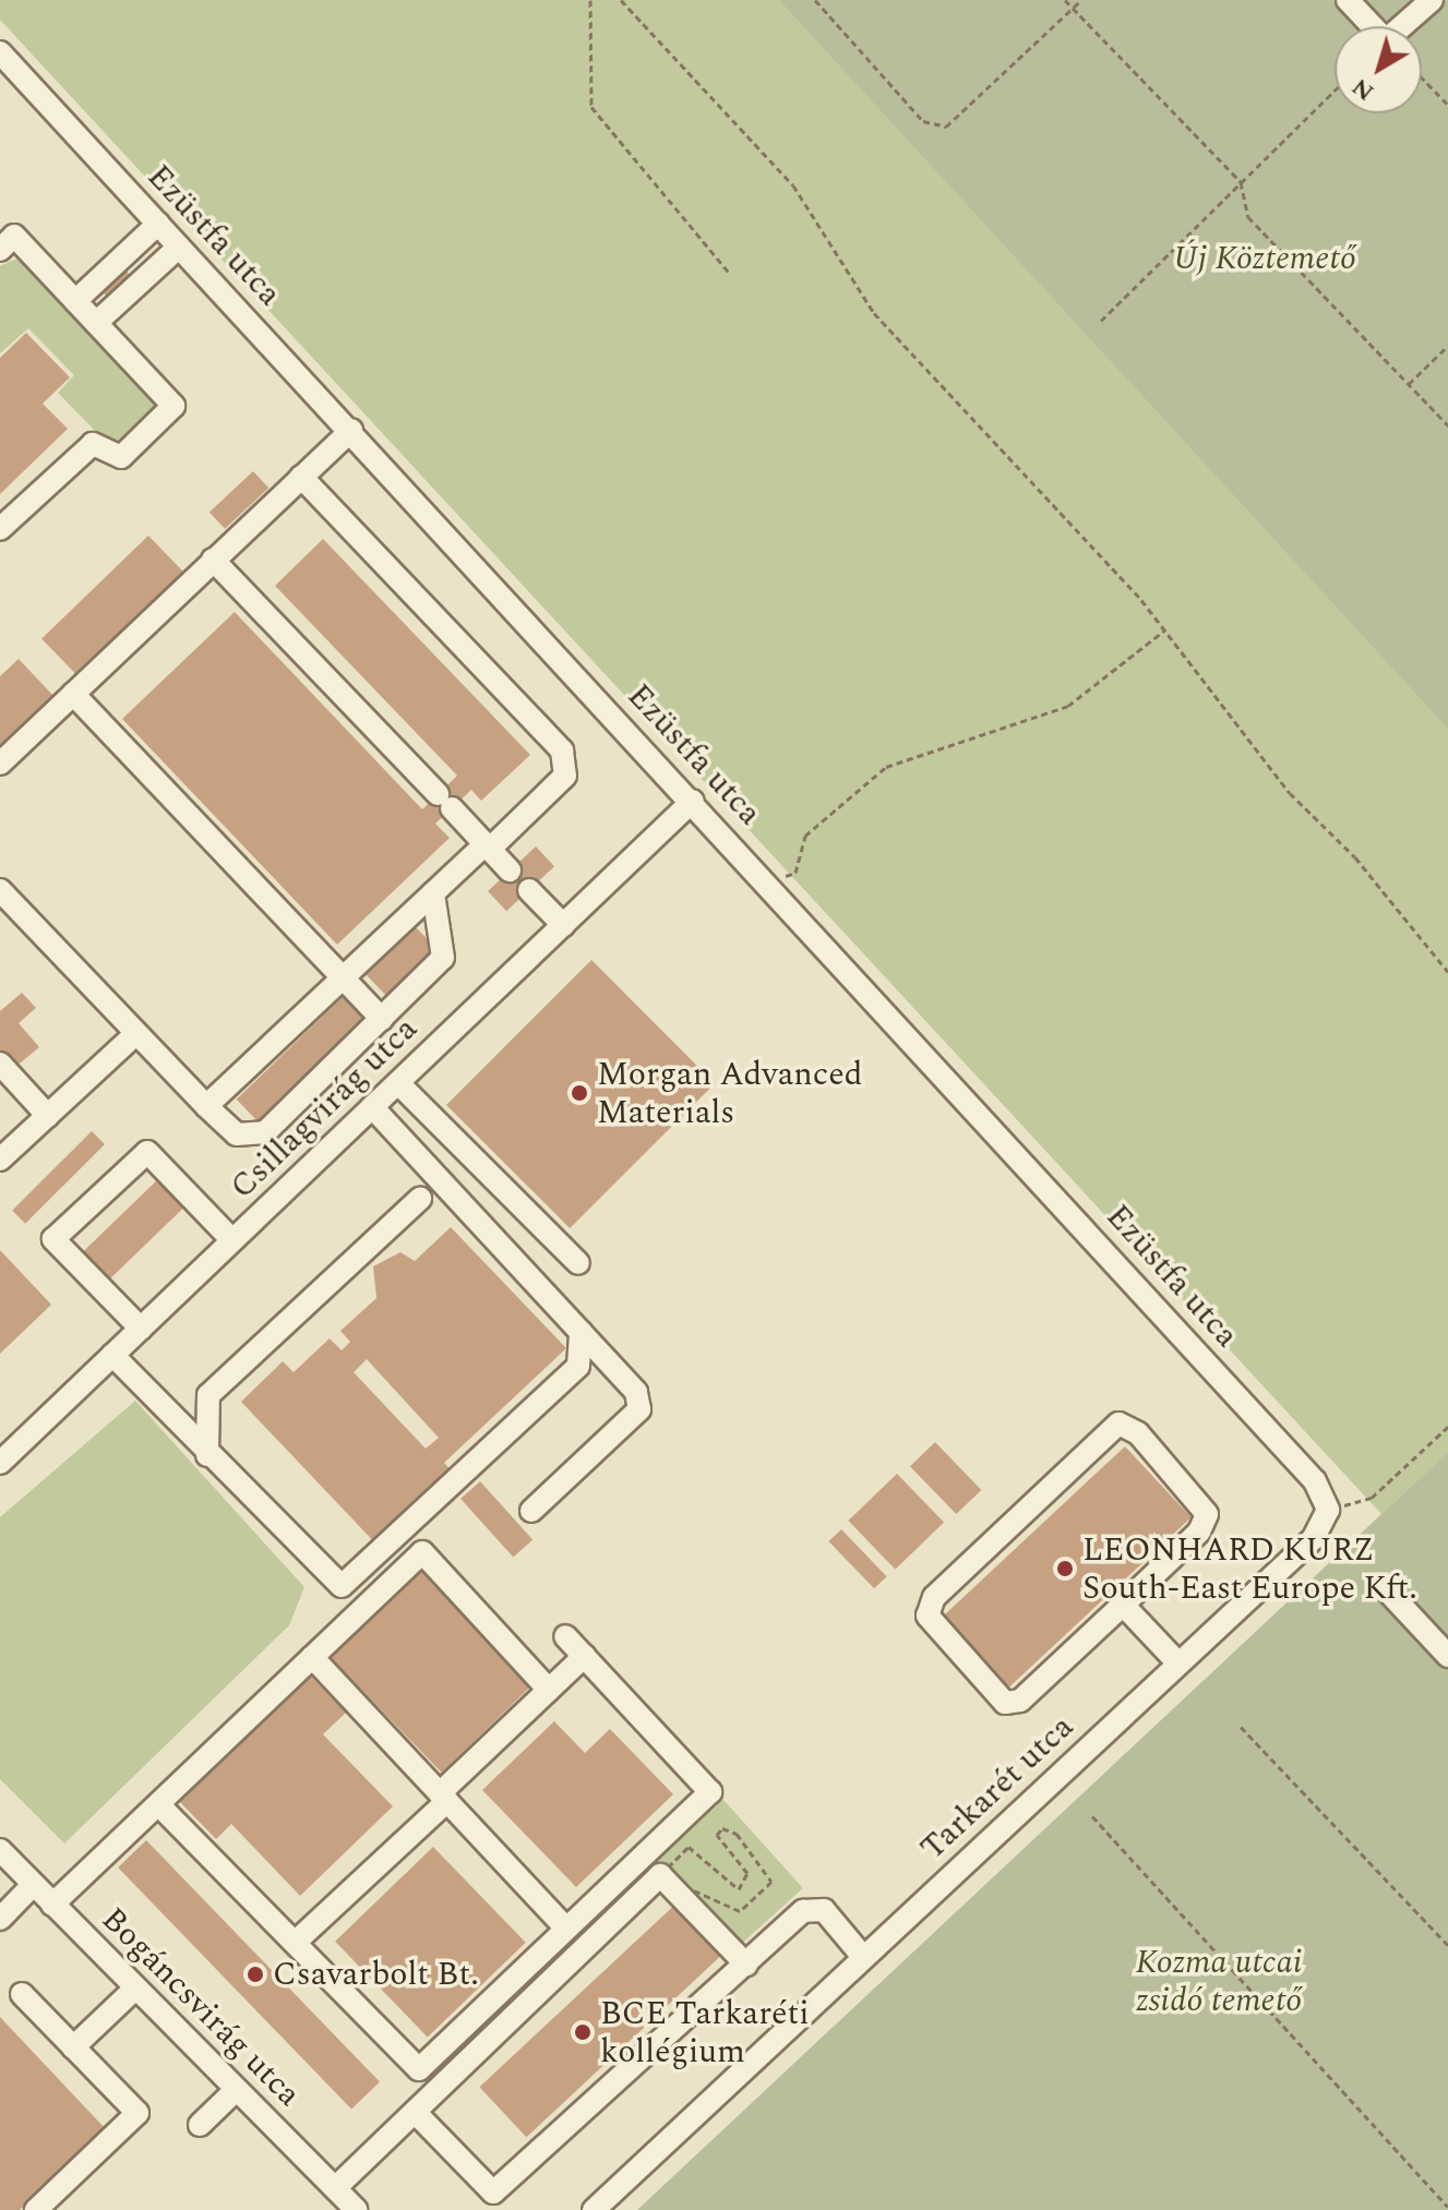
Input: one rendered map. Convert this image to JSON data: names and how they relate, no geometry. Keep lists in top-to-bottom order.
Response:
{
  "streets": {
    "street": [
      "Ezüstfa utca",
      "Csillagvirág utca",
      "Tarkarét utca",
      "Bogáncsvirág utca"
    ]
  },
  "crossings": [
    ["Ezüstfa utca", "Csillagvirág utca"],
    ["Ezüstfa utca", "Tarkarét utca"]
  ],
  "parks": ["Új Köztemető", "Kozma utcai zsidó temető"],
  "places": [
    "Morgan Advanced Materials",
    "LEONHARD KURZ South-East Europe Kft.",
    "Csavarbolt Bt.",
    "BCE Tarkaréti kollégium"
  ],
  "north": "bottom left"
}
